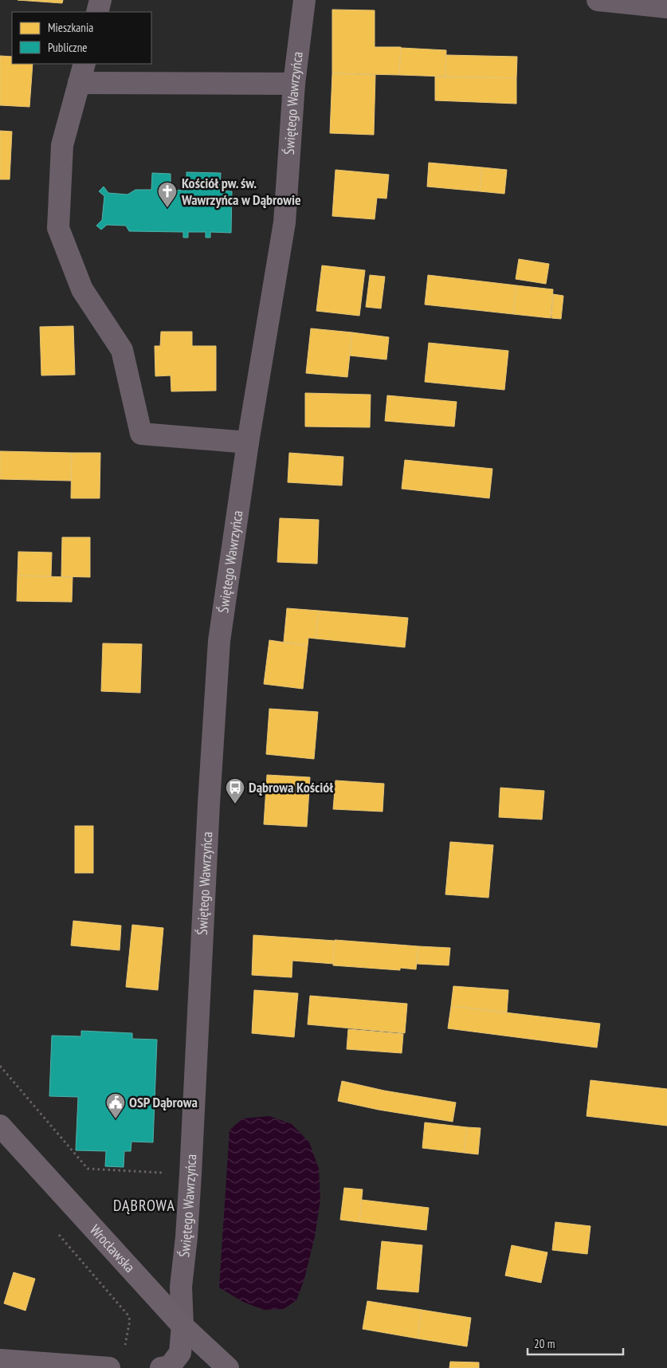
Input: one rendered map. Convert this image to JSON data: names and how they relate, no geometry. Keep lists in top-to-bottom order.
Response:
{
  "streets": {
    "street": ["Świętego Wawrzyńca", "Wrocławska"]
  },
  "crossings": [
    ["Świętego Wawrzyńca", "Wrocławska"]
  ],
  "districts": ["DĄBROWA"],
  "places": {
    "church": ["Kościół pw. św. Wawrzyńca w Dąbrowie"],
    "bus stop": ["Dąbrowa Kościół"],
    "public building": ["OSP Dąbrowa"]
  },
  "legend": ["Mieszkania", "Publiczne"],
  "scale_bar": "20 m"
}
